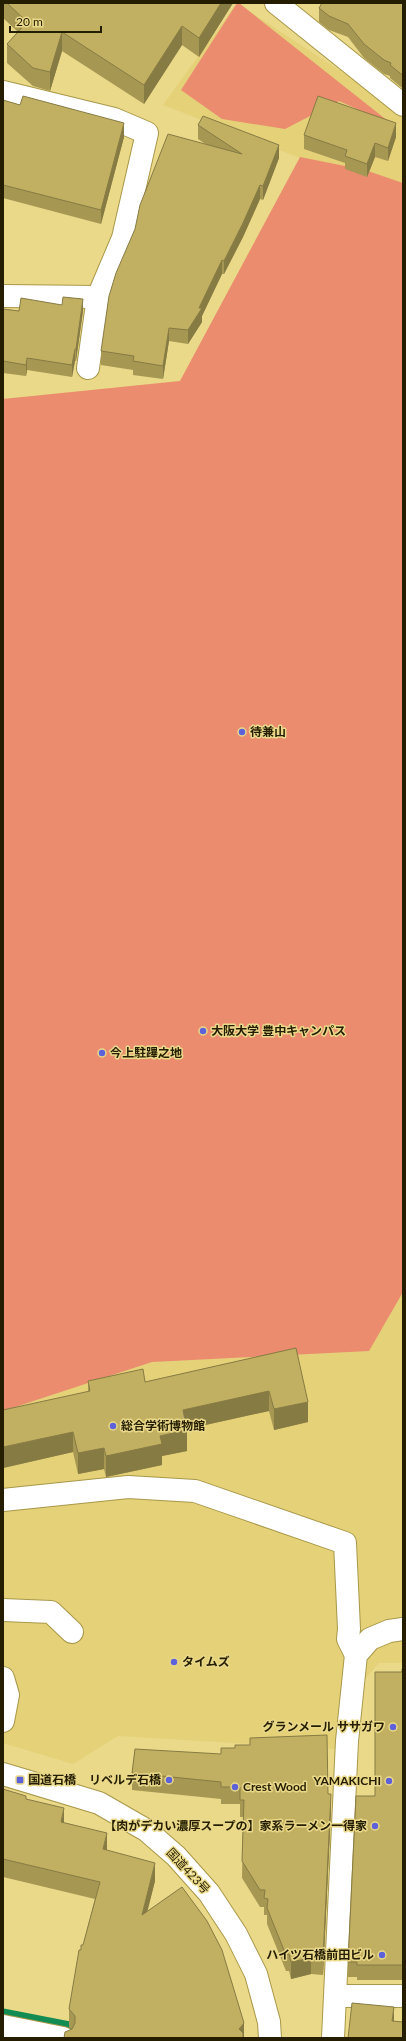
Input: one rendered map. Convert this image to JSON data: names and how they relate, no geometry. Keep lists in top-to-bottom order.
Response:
{
  "streets": {
    "main road": ["国道423号"]
  },
  "places": {
    "other": [
      "待兼山",
      "大阪大学 豊中キャンパス",
      "今上駐蹕之地",
      "総合学術博物館",
      "タイムズ",
      "グランメール ササガワ",
      "リベルデ石橋",
      "YAMAKICHI",
      "Crest Wood",
      "【肉がデカい濃厚スープの】家系ラーメン一得家",
      "ハイツ石橋前田ビル"
    ],
    "transit": ["国道石橋"]
  },
  "scale_bar": "20 m"
}
